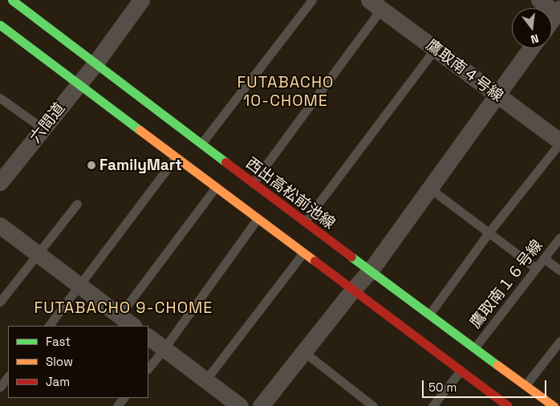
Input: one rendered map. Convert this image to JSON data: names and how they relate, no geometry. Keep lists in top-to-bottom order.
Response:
{
  "streets": {
    "main road": ["西出高松前池線"],
    "street": ["鷹取南４号線", "六間道"],
    "lane": ["鷹取南１６号線"]
  },
  "crossings": [
    ["六間道", "西出高松前池線"],
    ["西出高松前池線", "鷹取南１６号線"]
  ],
  "districts": ["FUTABACHO 10-CHOME", "FUTABACHO 9-CHOME"],
  "places": ["FamilyMart"],
  "legend": ["Fast", "Slow", "Jam"],
  "scale_bar": "50 m",
  "north": "bottom"
}
